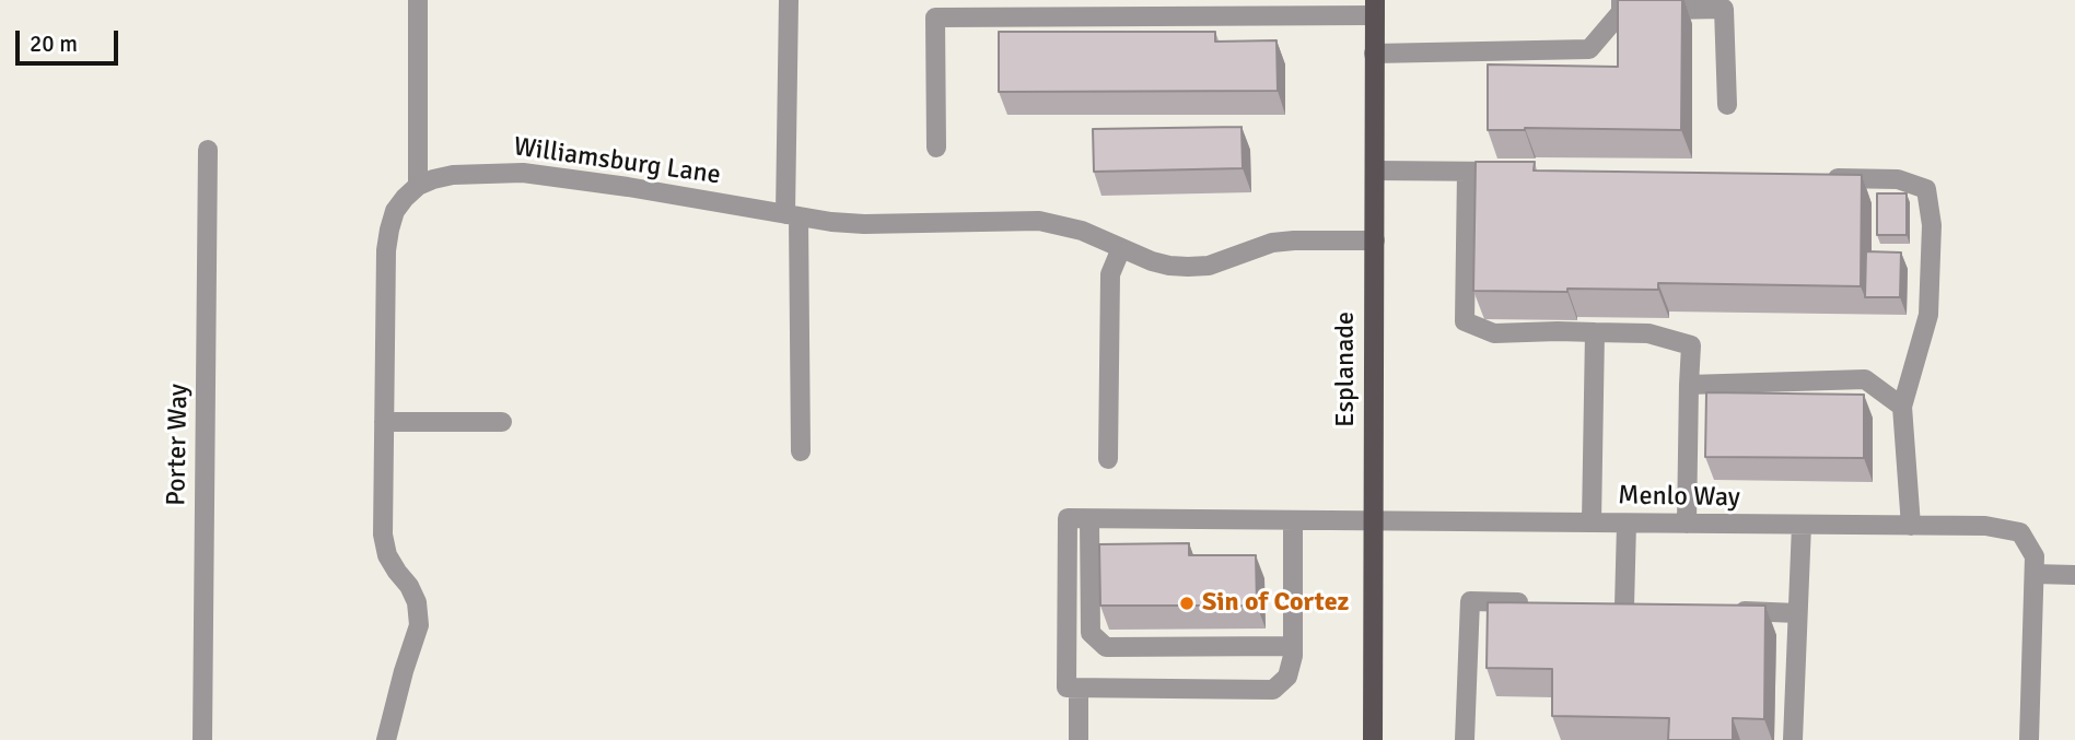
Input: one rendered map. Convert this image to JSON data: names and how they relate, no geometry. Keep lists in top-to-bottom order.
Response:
{
  "streets": {
    "main road": ["Esplanade"],
    "street": ["Williamsburg Lane", "Porter Way", "Menlo Way"]
  },
  "crossings": [
    ["Williamsburg Lane", "Esplanade"],
    ["Esplanade", "Menlo Way"]
  ],
  "places": ["Sin of Cortez"],
  "scale_bar": "20 m"
}
